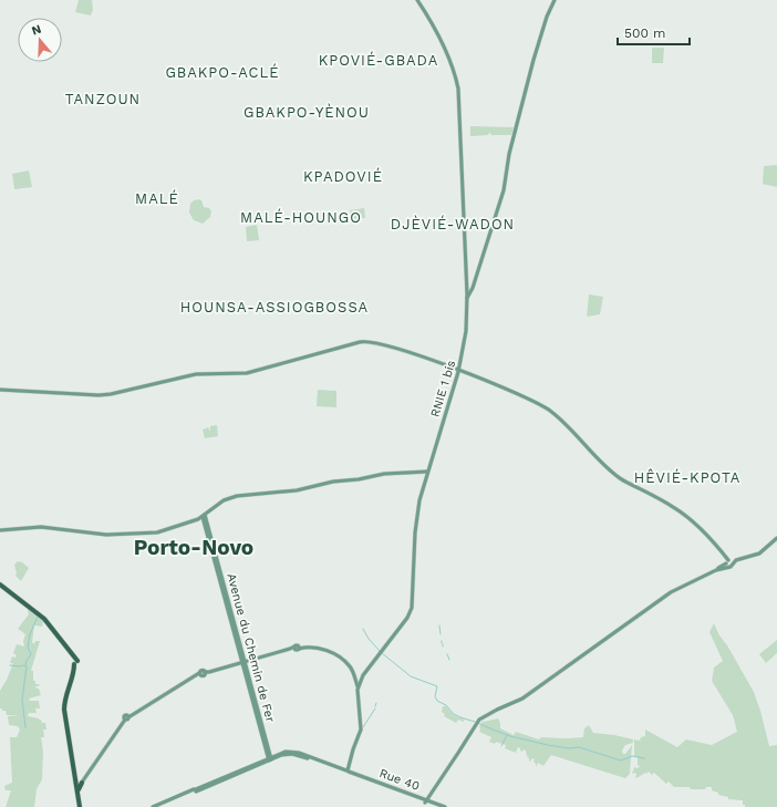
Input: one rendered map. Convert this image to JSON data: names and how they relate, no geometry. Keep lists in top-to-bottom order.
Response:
{
  "streets": {
    "main road": ["RNIE 1 bis", "Avenue du Chemin de Fer", "Rue 40"]
  },
  "crossings": [
    ["RNIE 1 bis", "Rue 40"],
    ["Avenue du Chemin de Fer", "Rue 40"]
  ],
  "districts": [
    "KPOVIÉ-GBADA",
    "GBAKPO-ACLÉ",
    "TANZOUN",
    "GBAKPO-YÈNOU",
    "KPADOVIÉ",
    "MALÉ",
    "MALÉ-HOUNGO",
    "DJÈVIÉ-WADON",
    "HOUNSA-ASSIOGBOSSA",
    "HÊVIÉ-KPOTA",
    "Porto-Novo"
  ],
  "scale_bar": "500 m",
  "north": "top"
}
